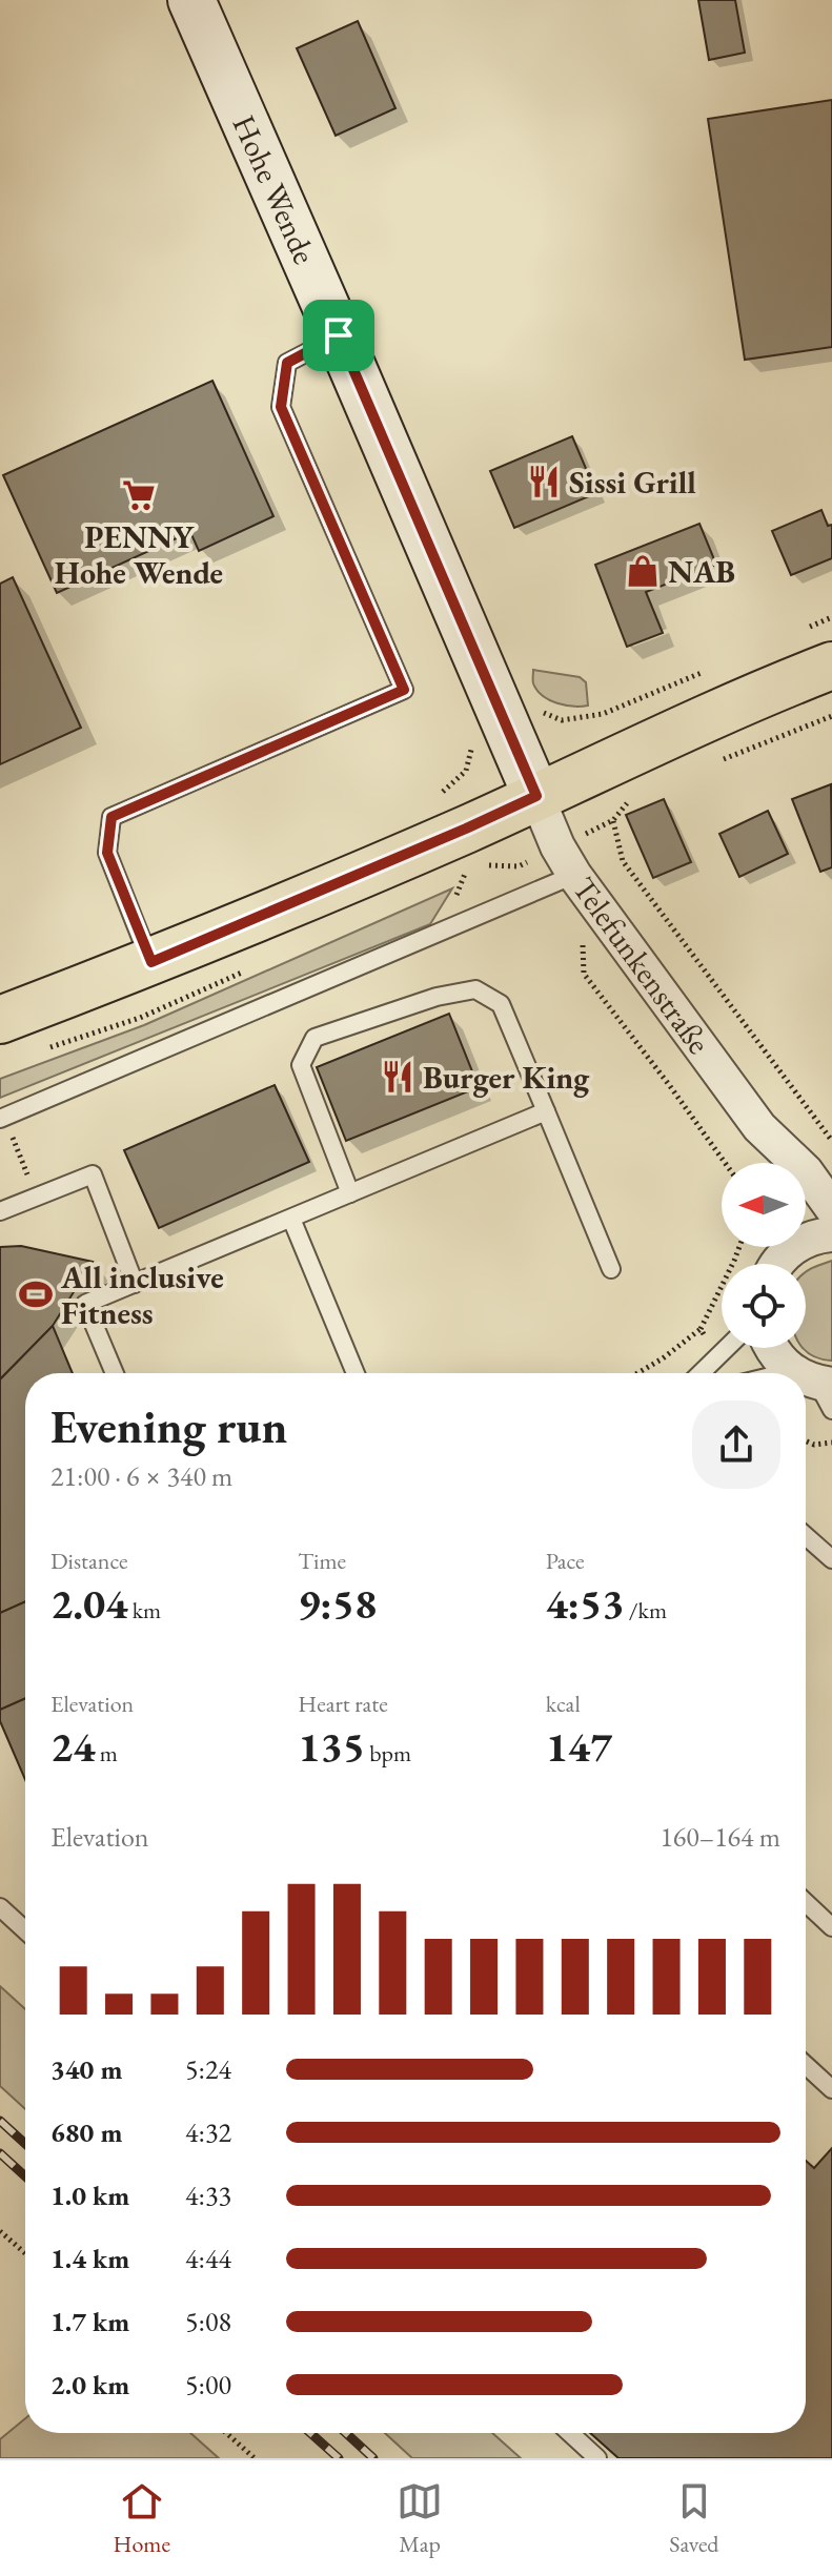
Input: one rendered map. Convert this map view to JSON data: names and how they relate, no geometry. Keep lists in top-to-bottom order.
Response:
{
  "streets": {
    "street": ["Hohe Wende", "Telefunkenstraße"]
  },
  "crossings": [
    ["Hohe Wende", "Telefunkenstraße"]
  ],
  "places": {
    "restaurant": ["Sissi Grill", "Burger King"],
    "supermarket": ["PENNY Hohe Wende"],
    "shop": ["NAB"],
    "sports": ["All inclusive Fitness"]
  },
  "north": "left",
  "page": {
    "heading": ["Evening run", "21:00 · 6 × 340 m"],
    "stats": [
      ["Distance", "2.04 km"],
      ["Time", "9:58"],
      ["Pace", "4:53 /km"],
      ["Elevation", "24 m"],
      ["Heart rate", "135 bpm"],
      ["kcal", "147"]
    ],
    "chart": ["Elevation", "160–164 m"],
    "list": [
      {
        "name": "340 m",
        "note": "5:24"
      },
      {
        "name": "680 m",
        "note": "4:32"
      },
      {
        "name": "1.0 km",
        "note": "4:33"
      },
      {
        "name": "1.4 km",
        "note": "4:44"
      },
      {
        "name": "1.7 km",
        "note": "5:08"
      },
      {
        "name": "2.0 km",
        "note": "5:00"
      }
    ],
    "tabs": ["Home", "Map", "Saved"]
  }
}
